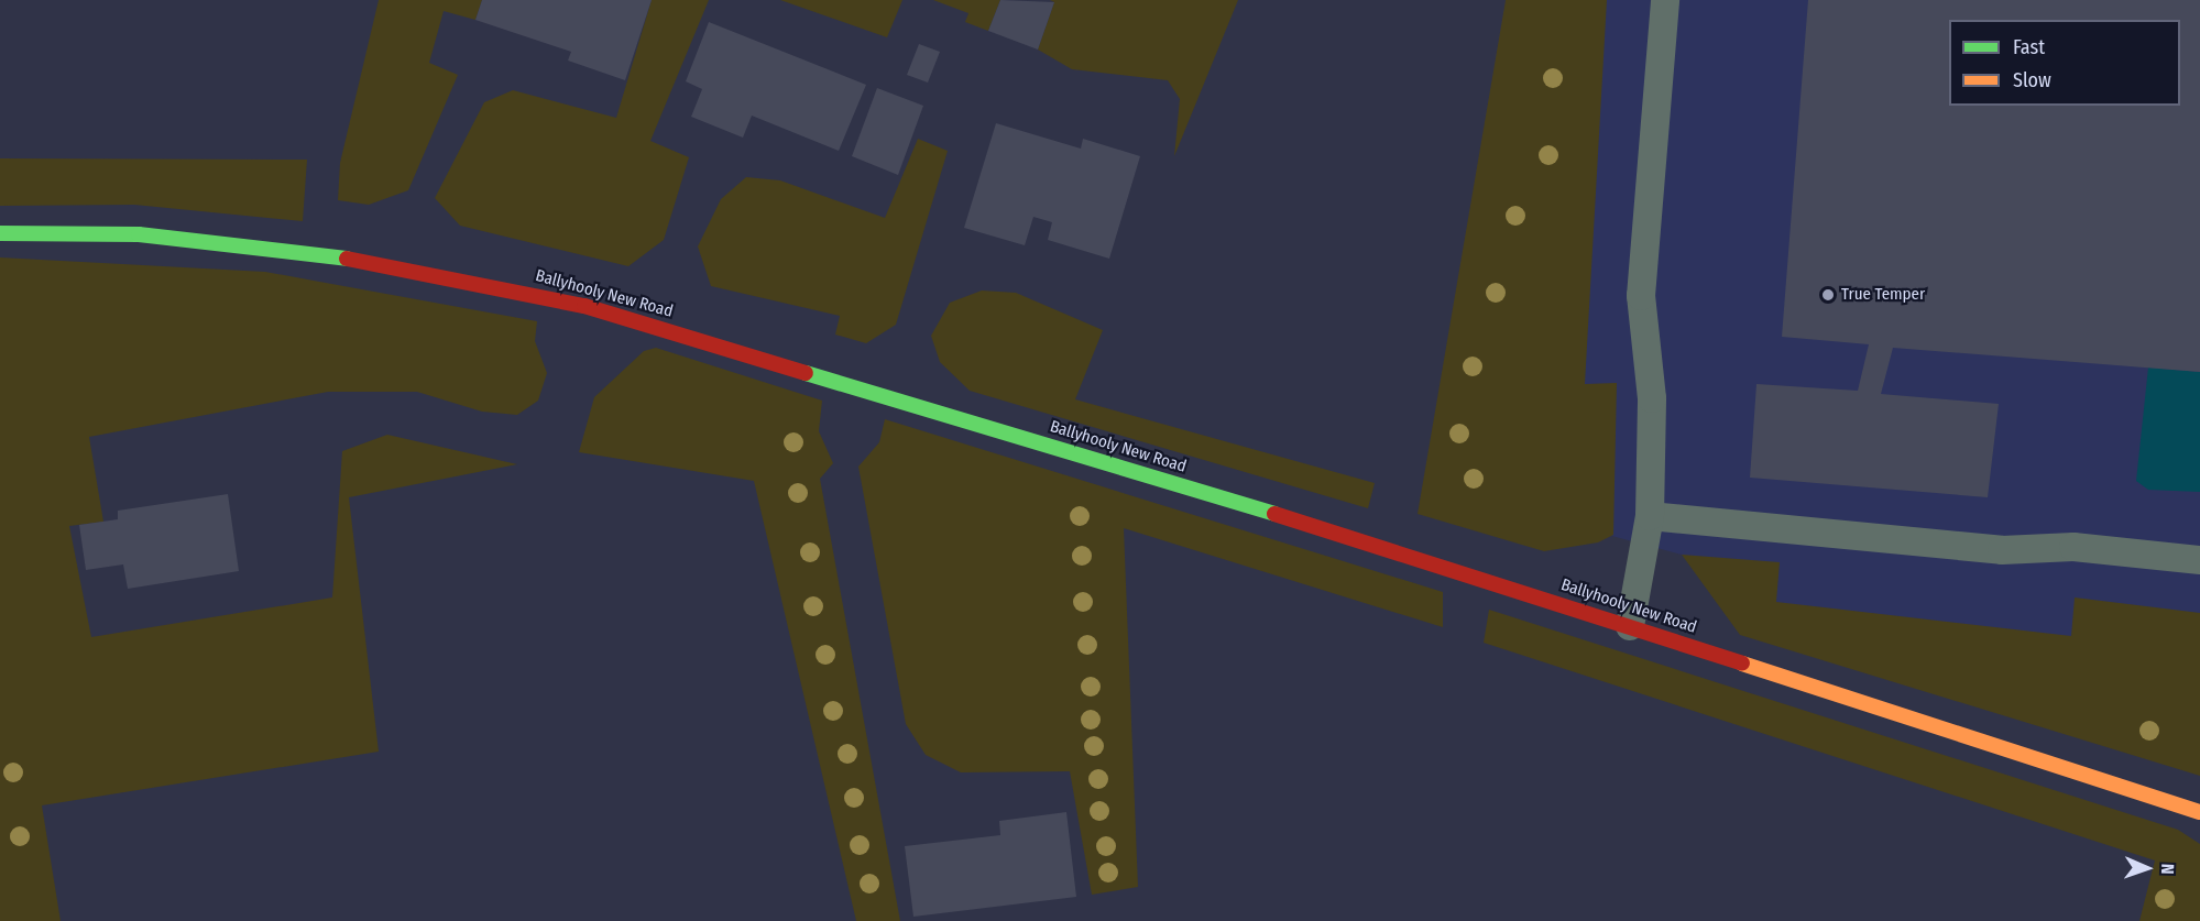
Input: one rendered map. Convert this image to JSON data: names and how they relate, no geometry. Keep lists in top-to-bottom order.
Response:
{
  "streets": {
    "main road": ["Ballyhooly New Road"]
  },
  "places": ["True Temper"],
  "legend": ["Fast", "Slow"],
  "north": "right"
}
